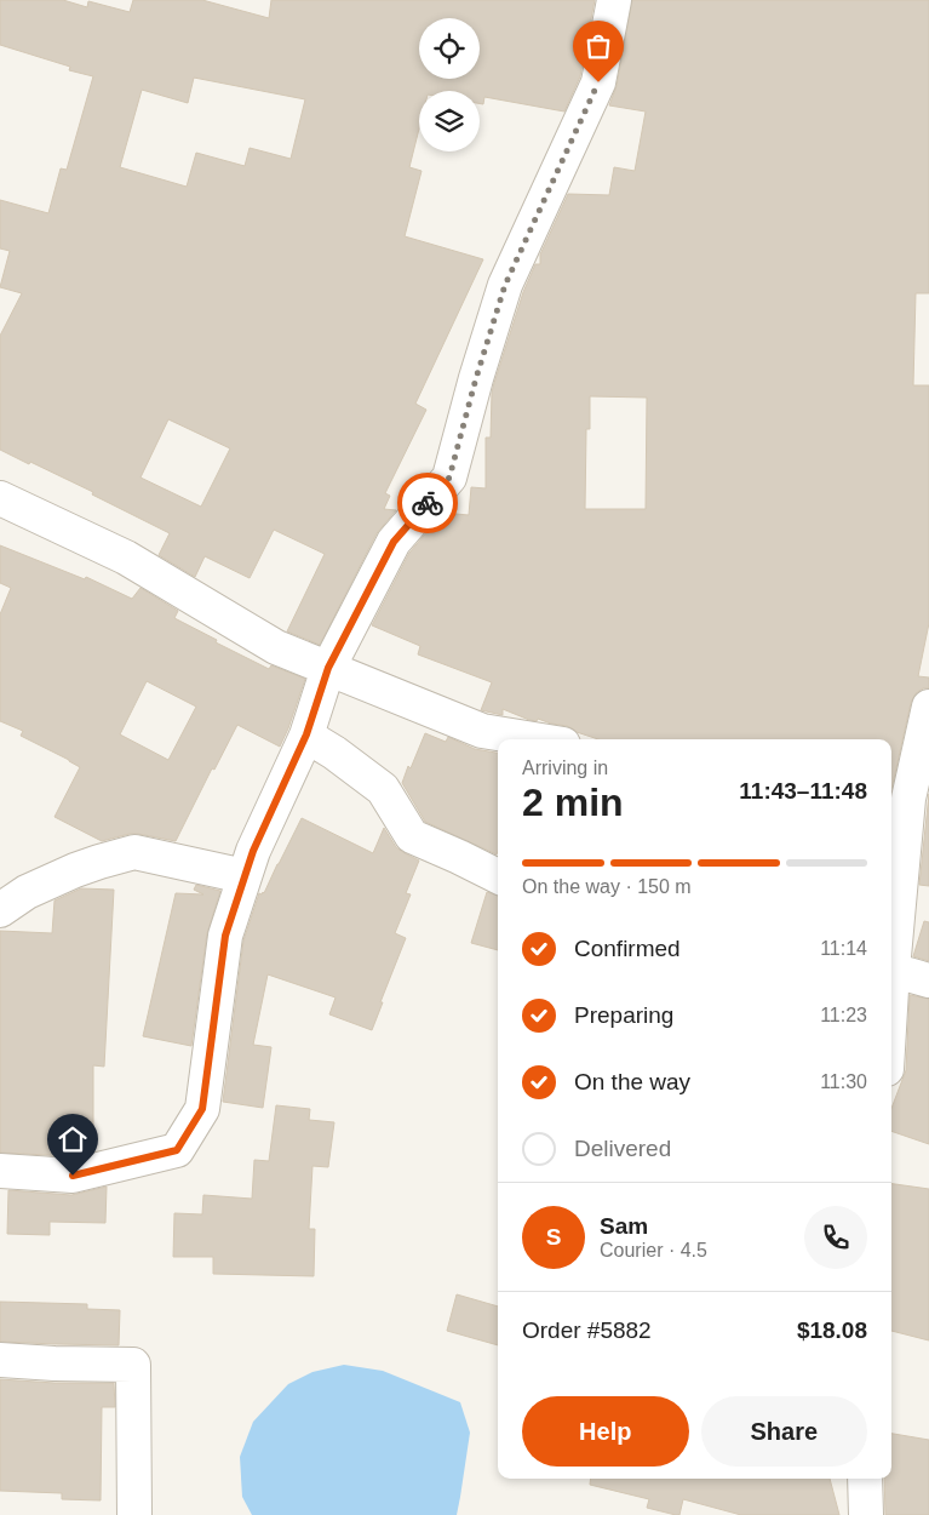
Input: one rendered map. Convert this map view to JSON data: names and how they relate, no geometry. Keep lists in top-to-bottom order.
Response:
{
  "page": {
    "heading": ["2 min", "Arriving in", "11:43–11:48"],
    "panel": [
      "Sam",
      "Courier · 4.5",
      "Order #5882",
      "$18.08"
    ],
    "bar": "On the way · 150 m",
    "list": [
      ["Confirmed", "11:14"],
      ["Preparing", "11:23"],
      ["On the way", "11:30"],
      "Delivered"
    ],
    "round": "S",
    "buttons": ["Help", "Share"]
  }
}
